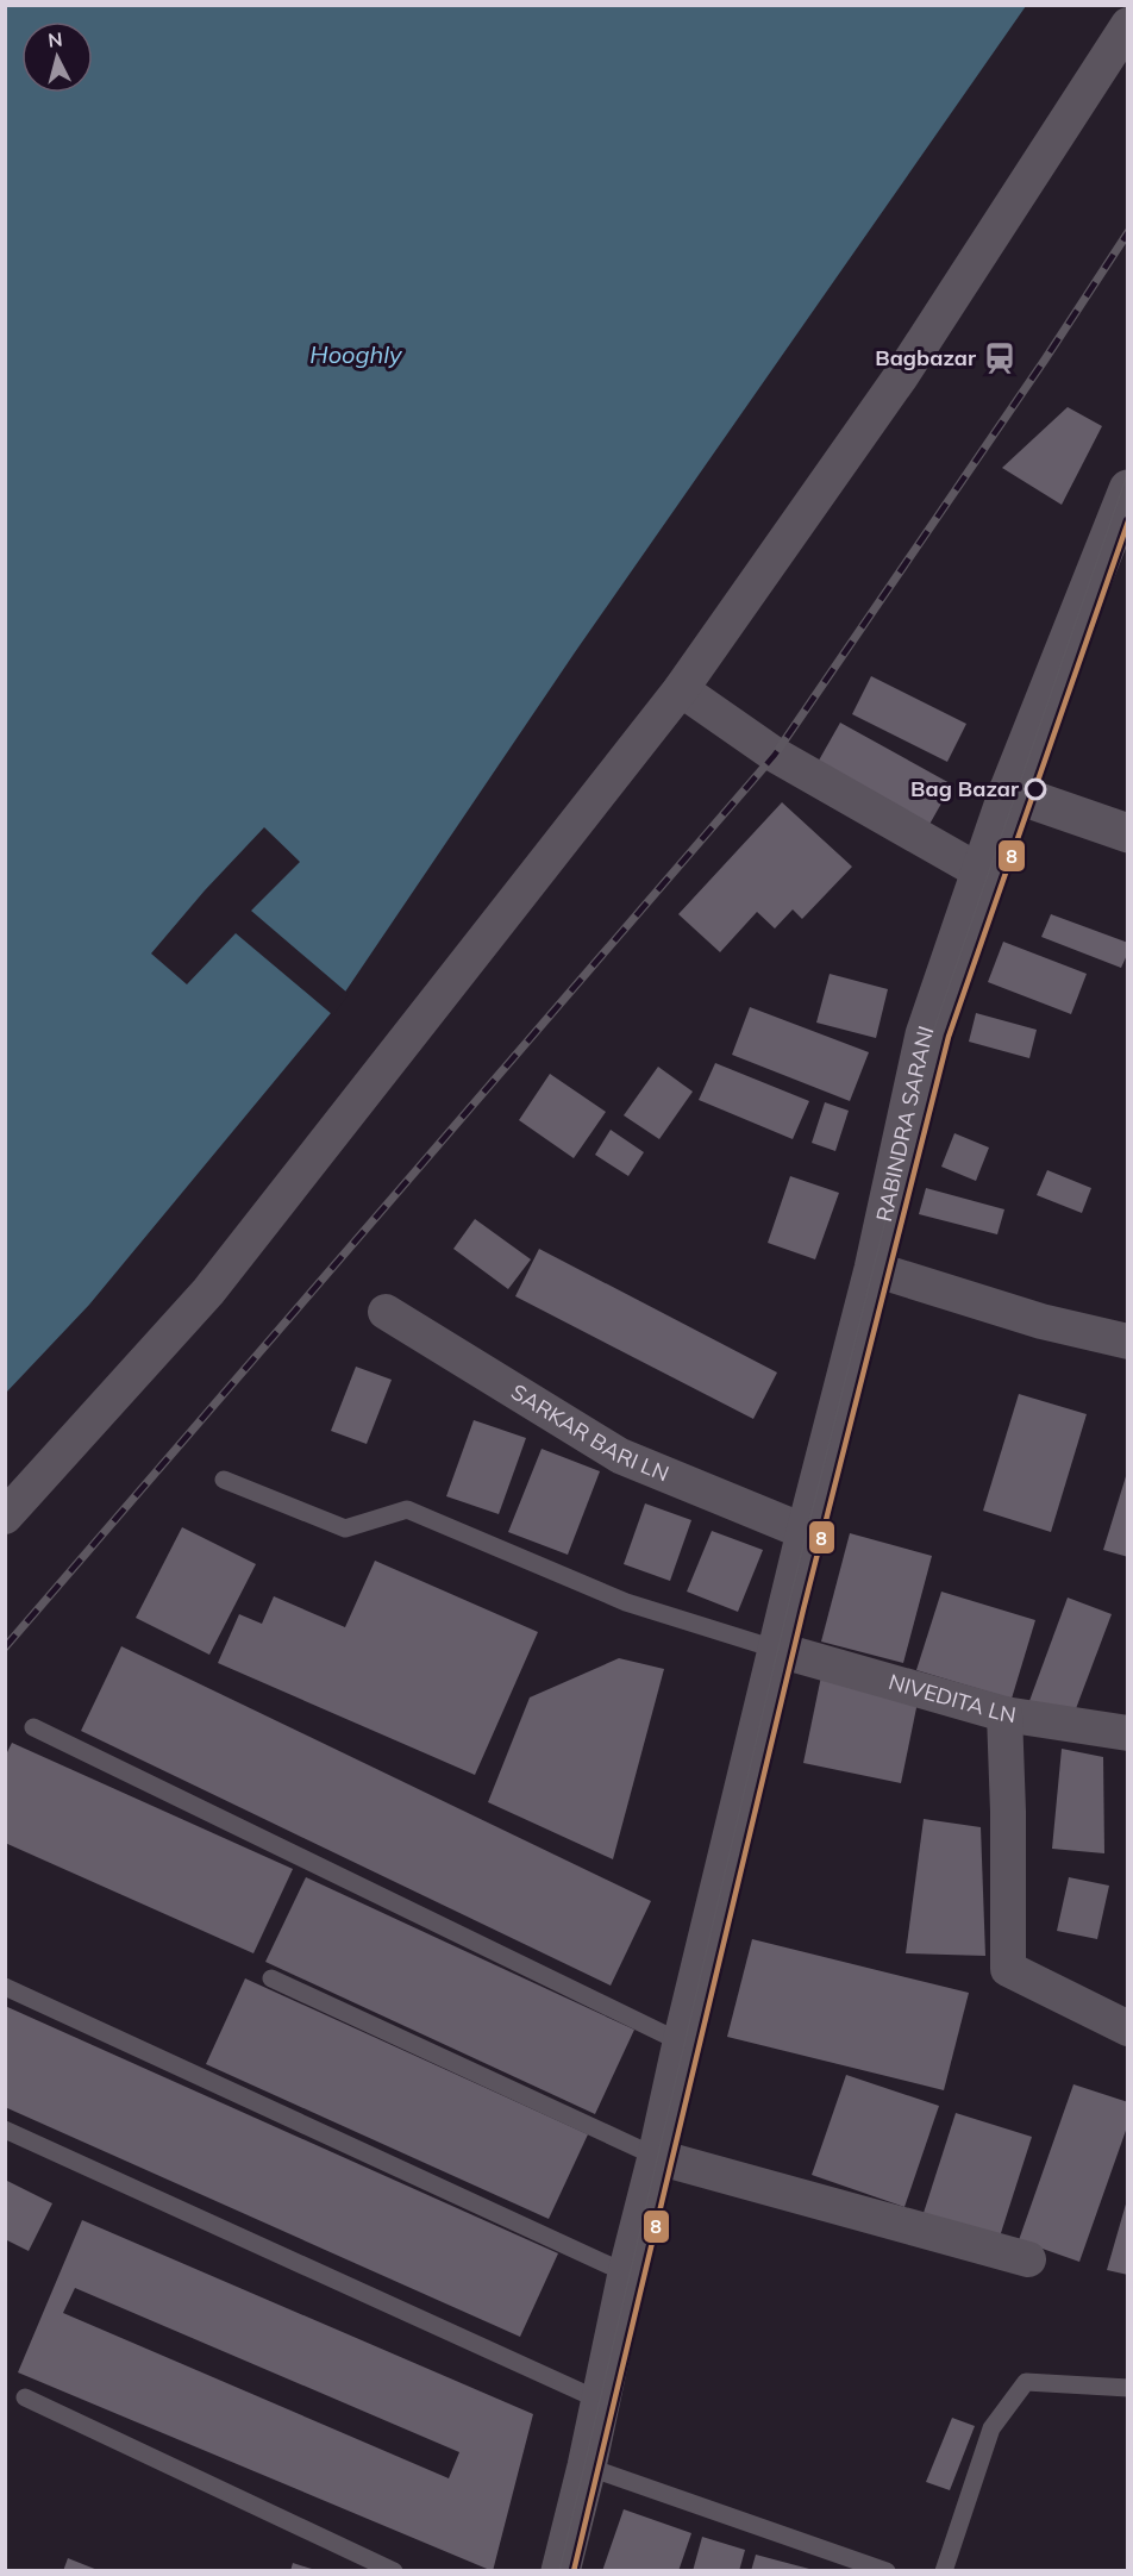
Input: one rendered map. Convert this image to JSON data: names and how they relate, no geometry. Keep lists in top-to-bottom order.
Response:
{
  "streets": {
    "main road": ["RABINDRA SARANI"],
    "street": ["SARKAR BARI LN", "NIVEDITA LN"]
  },
  "crossings": [
    ["RABINDRA SARANI", "SARKAR BARI LN"],
    ["RABINDRA SARANI", "NIVEDITA LN"]
  ],
  "water": ["Hooghly"],
  "places": {
    "station": ["Bagbazar"],
    "other": ["Bag Bazar"]
  },
  "lines": ["transit line 8"],
  "north": "top"
}
